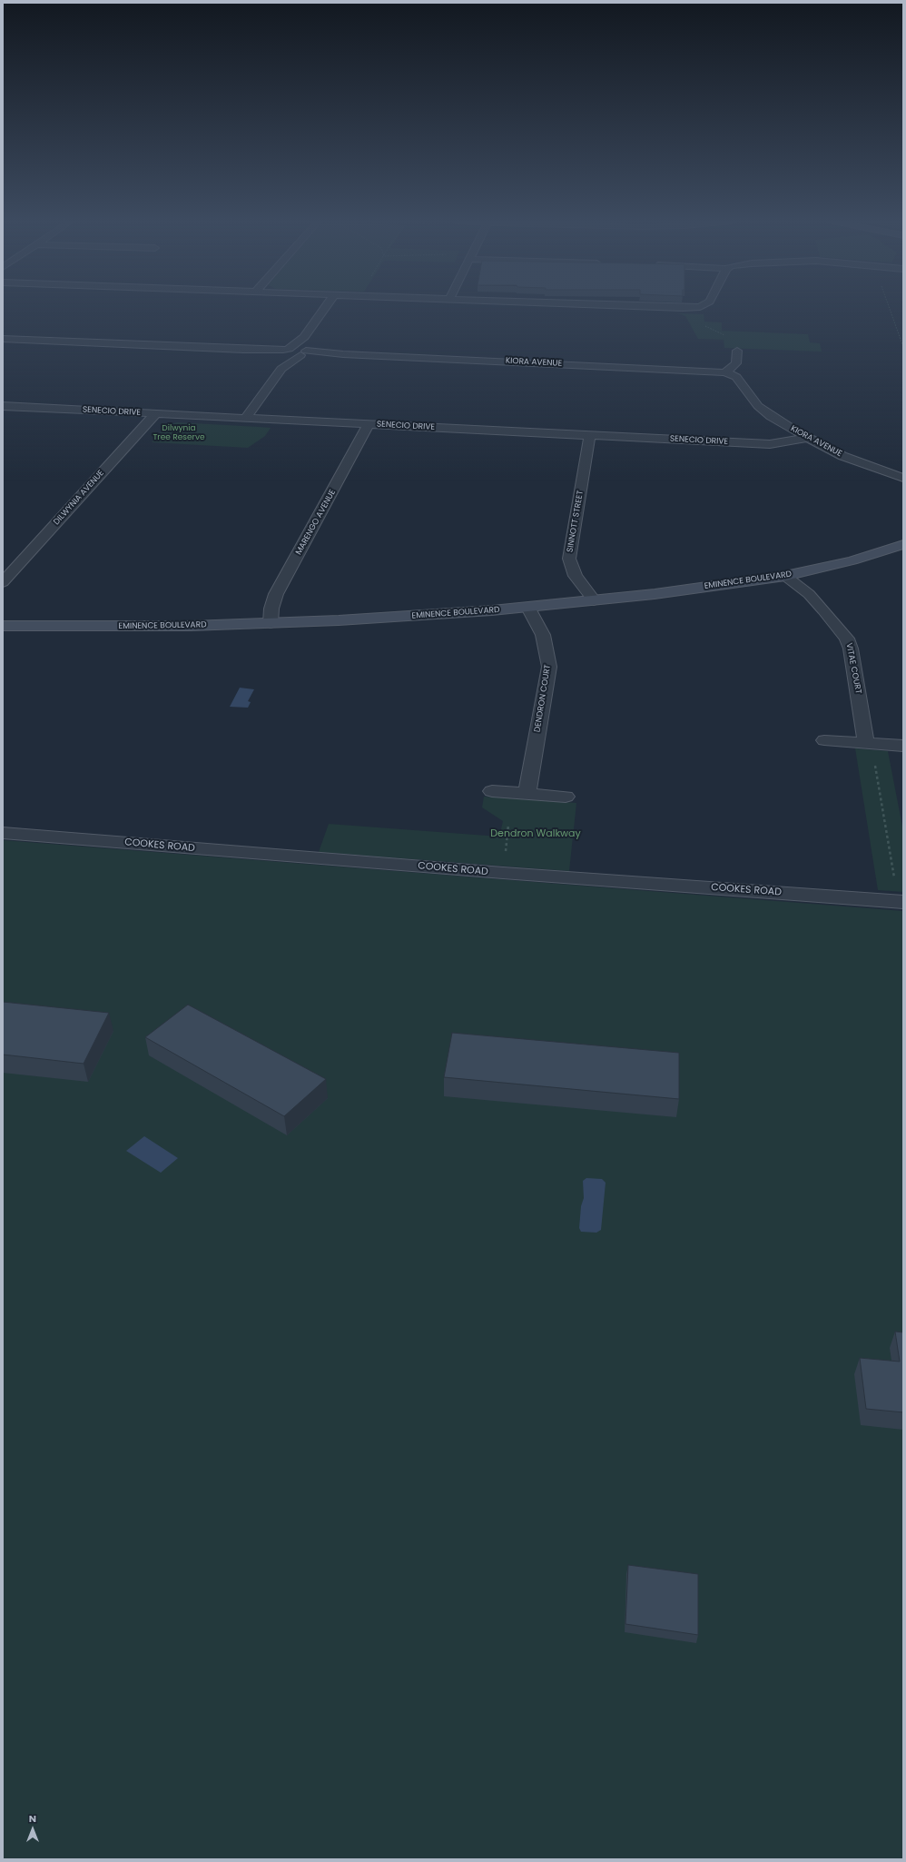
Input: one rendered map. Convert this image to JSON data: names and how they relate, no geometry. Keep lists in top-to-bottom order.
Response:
{
  "streets": {
    "street": [
      "KIORA AVENUE",
      "SENECIO DRIVE",
      "DILWYNIA AVENUE",
      "SINNOTT STREET",
      "MARENGO AVENUE",
      "EMINENCE BOULEVARD",
      "VITAE COURT",
      "DENDRON COURT",
      "COOKES ROAD"
    ]
  },
  "crossings": [
    ["KIORA AVENUE", "SENECIO DRIVE"],
    ["SENECIO DRIVE", "DILWYNIA AVENUE"],
    ["SENECIO DRIVE", "SINNOTT STREET"],
    ["SENECIO DRIVE", "MARENGO AVENUE"],
    ["SINNOTT STREET", "EMINENCE BOULEVARD"],
    ["MARENGO AVENUE", "EMINENCE BOULEVARD"],
    ["EMINENCE BOULEVARD", "VITAE COURT"],
    ["EMINENCE BOULEVARD", "DENDRON COURT"]
  ],
  "parks": ["Dilwynia Tree Reserve", "Dendron Walkway"],
  "north": "top"
}
